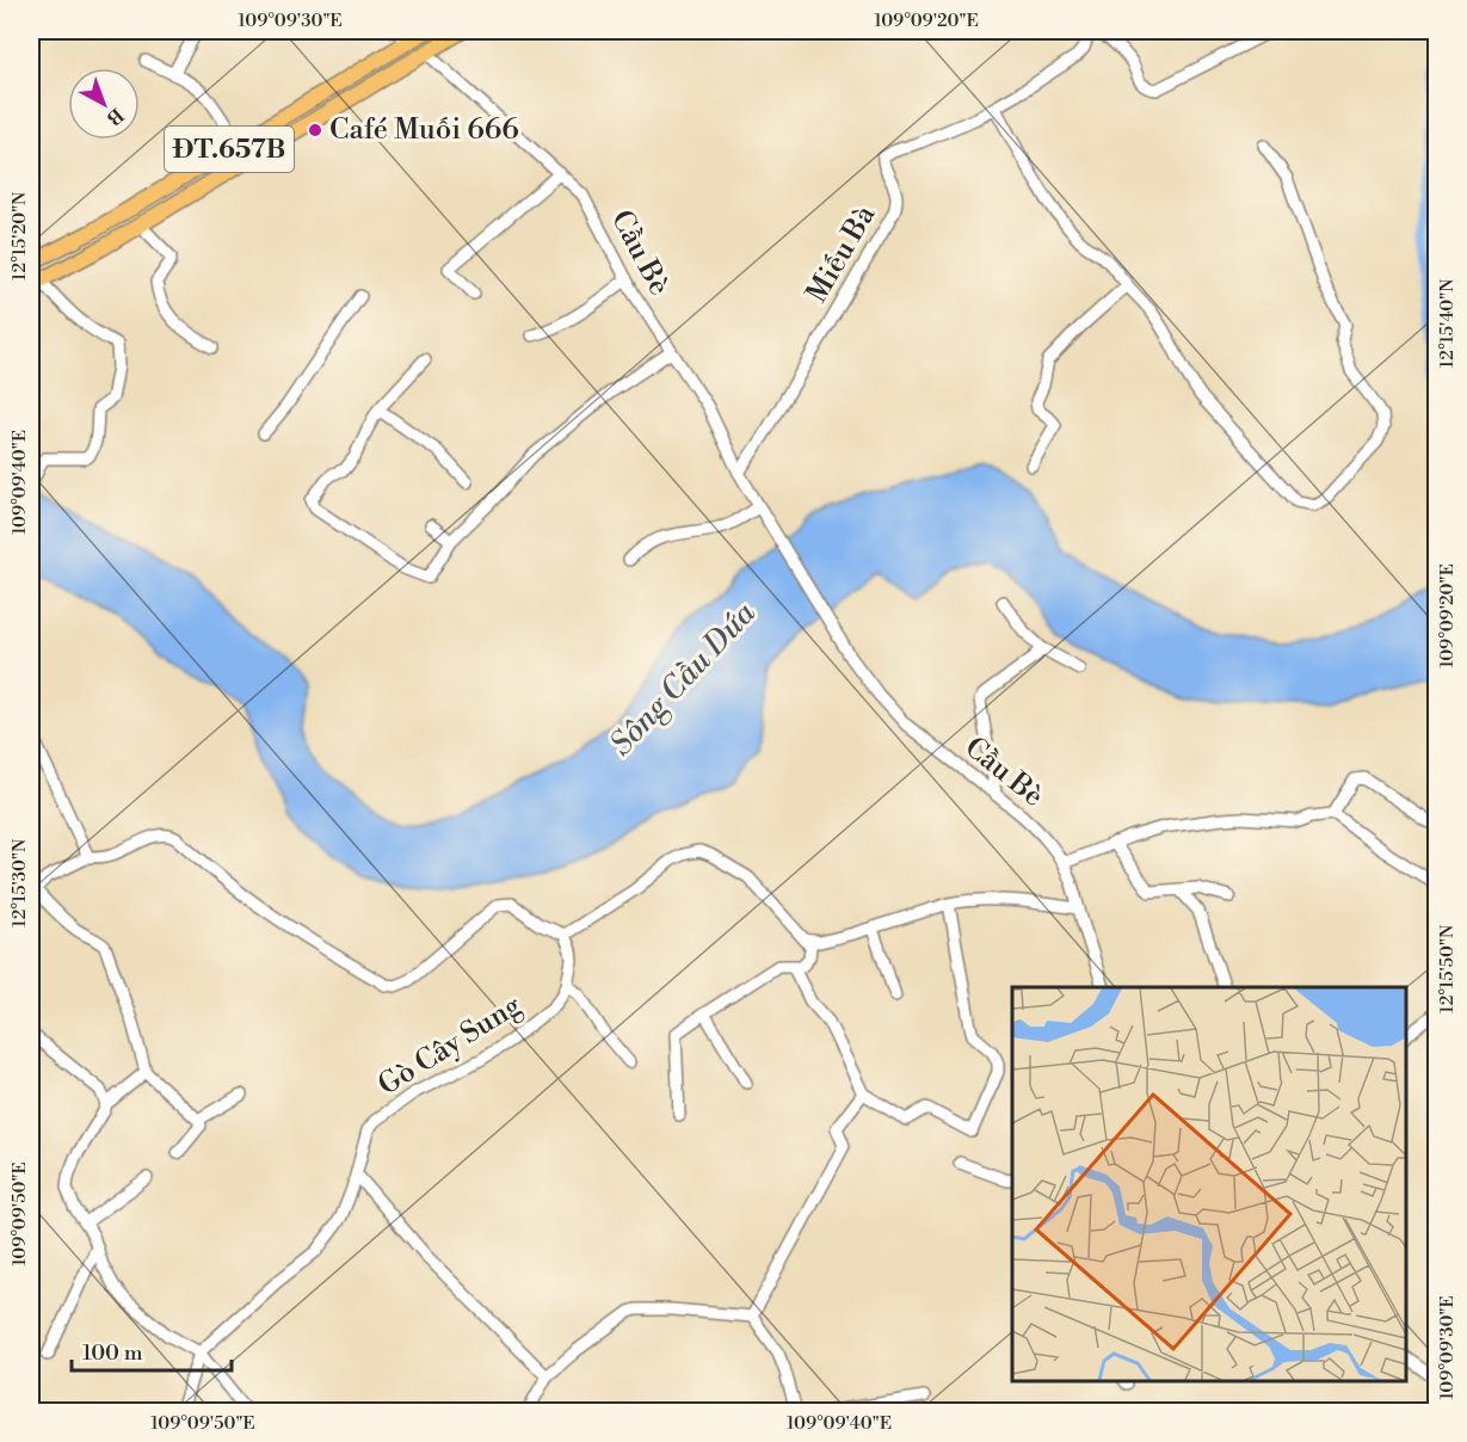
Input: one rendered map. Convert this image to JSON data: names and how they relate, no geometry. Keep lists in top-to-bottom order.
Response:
{
  "streets": {
    "main road": ["ĐT.657B"],
    "street": ["Cầu Bè", "Miếu Bà", "Gò Cây Sung"]
  },
  "crossings": [
    ["ĐT.657B", "Cầu Bè"],
    ["Cầu Bè", "Miếu Bà"]
  ],
  "water": ["Sông Cầu Dứa"],
  "places": ["Café Muối 666"],
  "scale_bar": "100 m",
  "north": "bottom right",
  "coordinates": [
    "109°09'30\"E",
    "109°09'20\"E",
    "12°15'20\"N",
    "12°15'40\"N",
    "109°09'40\"E",
    "12°15'30\"N",
    "12°15'50\"N",
    "109°09'50\"E"
  ]
}
